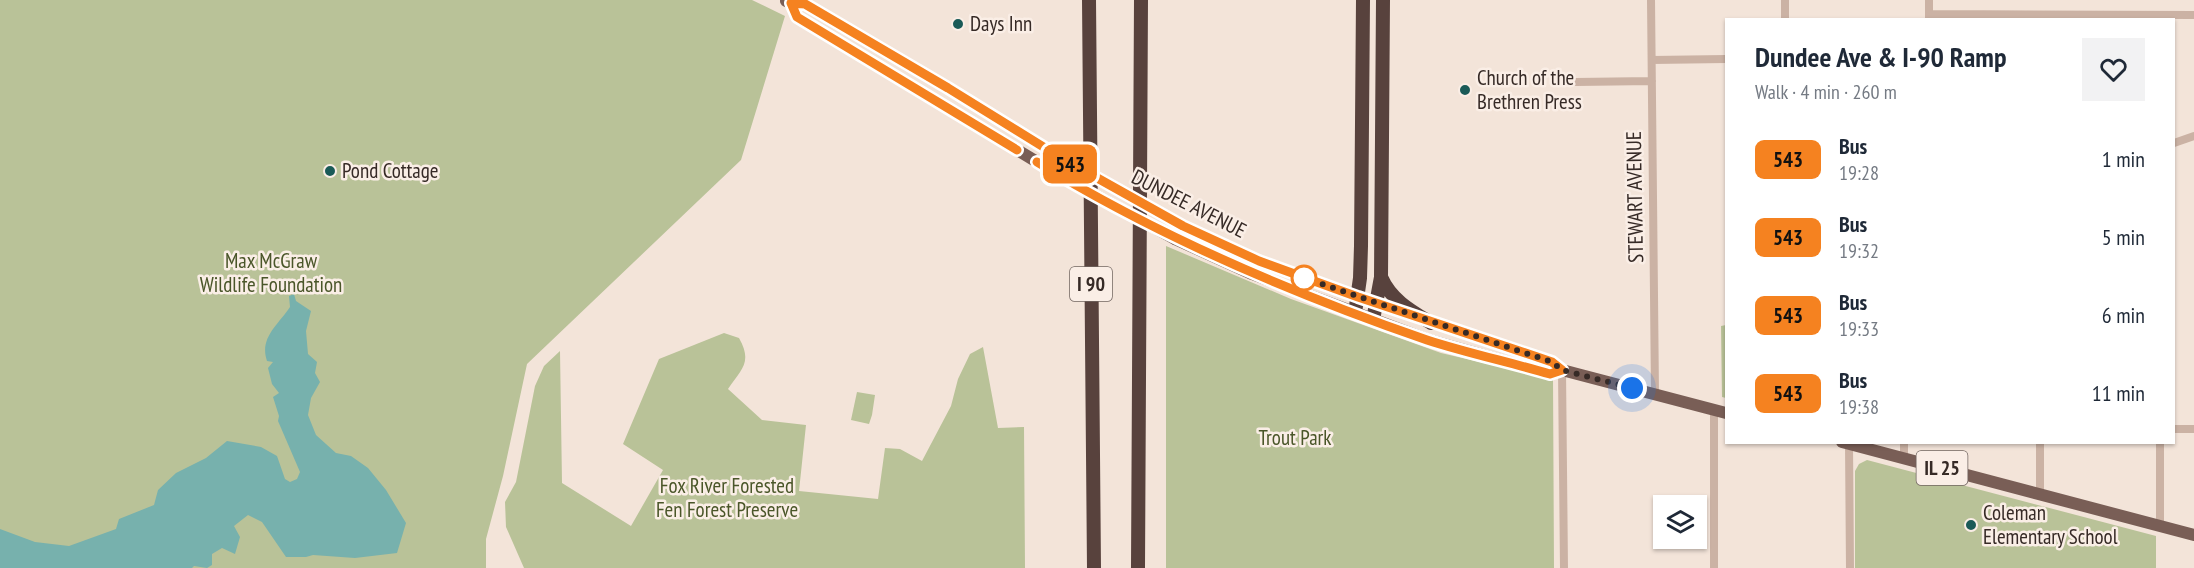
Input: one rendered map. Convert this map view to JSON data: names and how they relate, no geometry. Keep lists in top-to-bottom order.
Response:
{
  "streets": {
    "highway": ["I 90"],
    "main road": ["DUNDEE AVENUE", "IL 25"],
    "street": ["STEWART AVENUE"]
  },
  "crossings": [
    ["STEWART AVENUE", "DUNDEE AVENUE"]
  ],
  "parks": ["Max McGraw Wildlife Foundation", "Trout Park", "Fox River Forested Fen Forest Preserve"],
  "places": [
    "Days Inn",
    "Church of the Brethren Press",
    "Pond Cottage",
    "Coleman Elementary School"
  ],
  "lines": ["bus line 543"],
  "page": {
    "on_map": "543",
    "heading": ["Dundee Ave & I-90 Ramp", "Walk · 4 min · 260 m"],
    "list": [
      {
        "mark": "543",
        "name": "Bus",
        "note": "19:28",
        "value": "1 min"
      },
      {
        "mark": "543",
        "name": "Bus",
        "note": "19:32",
        "value": "5 min"
      },
      {
        "mark": "543",
        "name": "Bus",
        "note": "19:33",
        "value": "6 min"
      },
      {
        "mark": "543",
        "name": "Bus",
        "note": "19:38",
        "value": "11 min"
      }
    ]
  }
}
